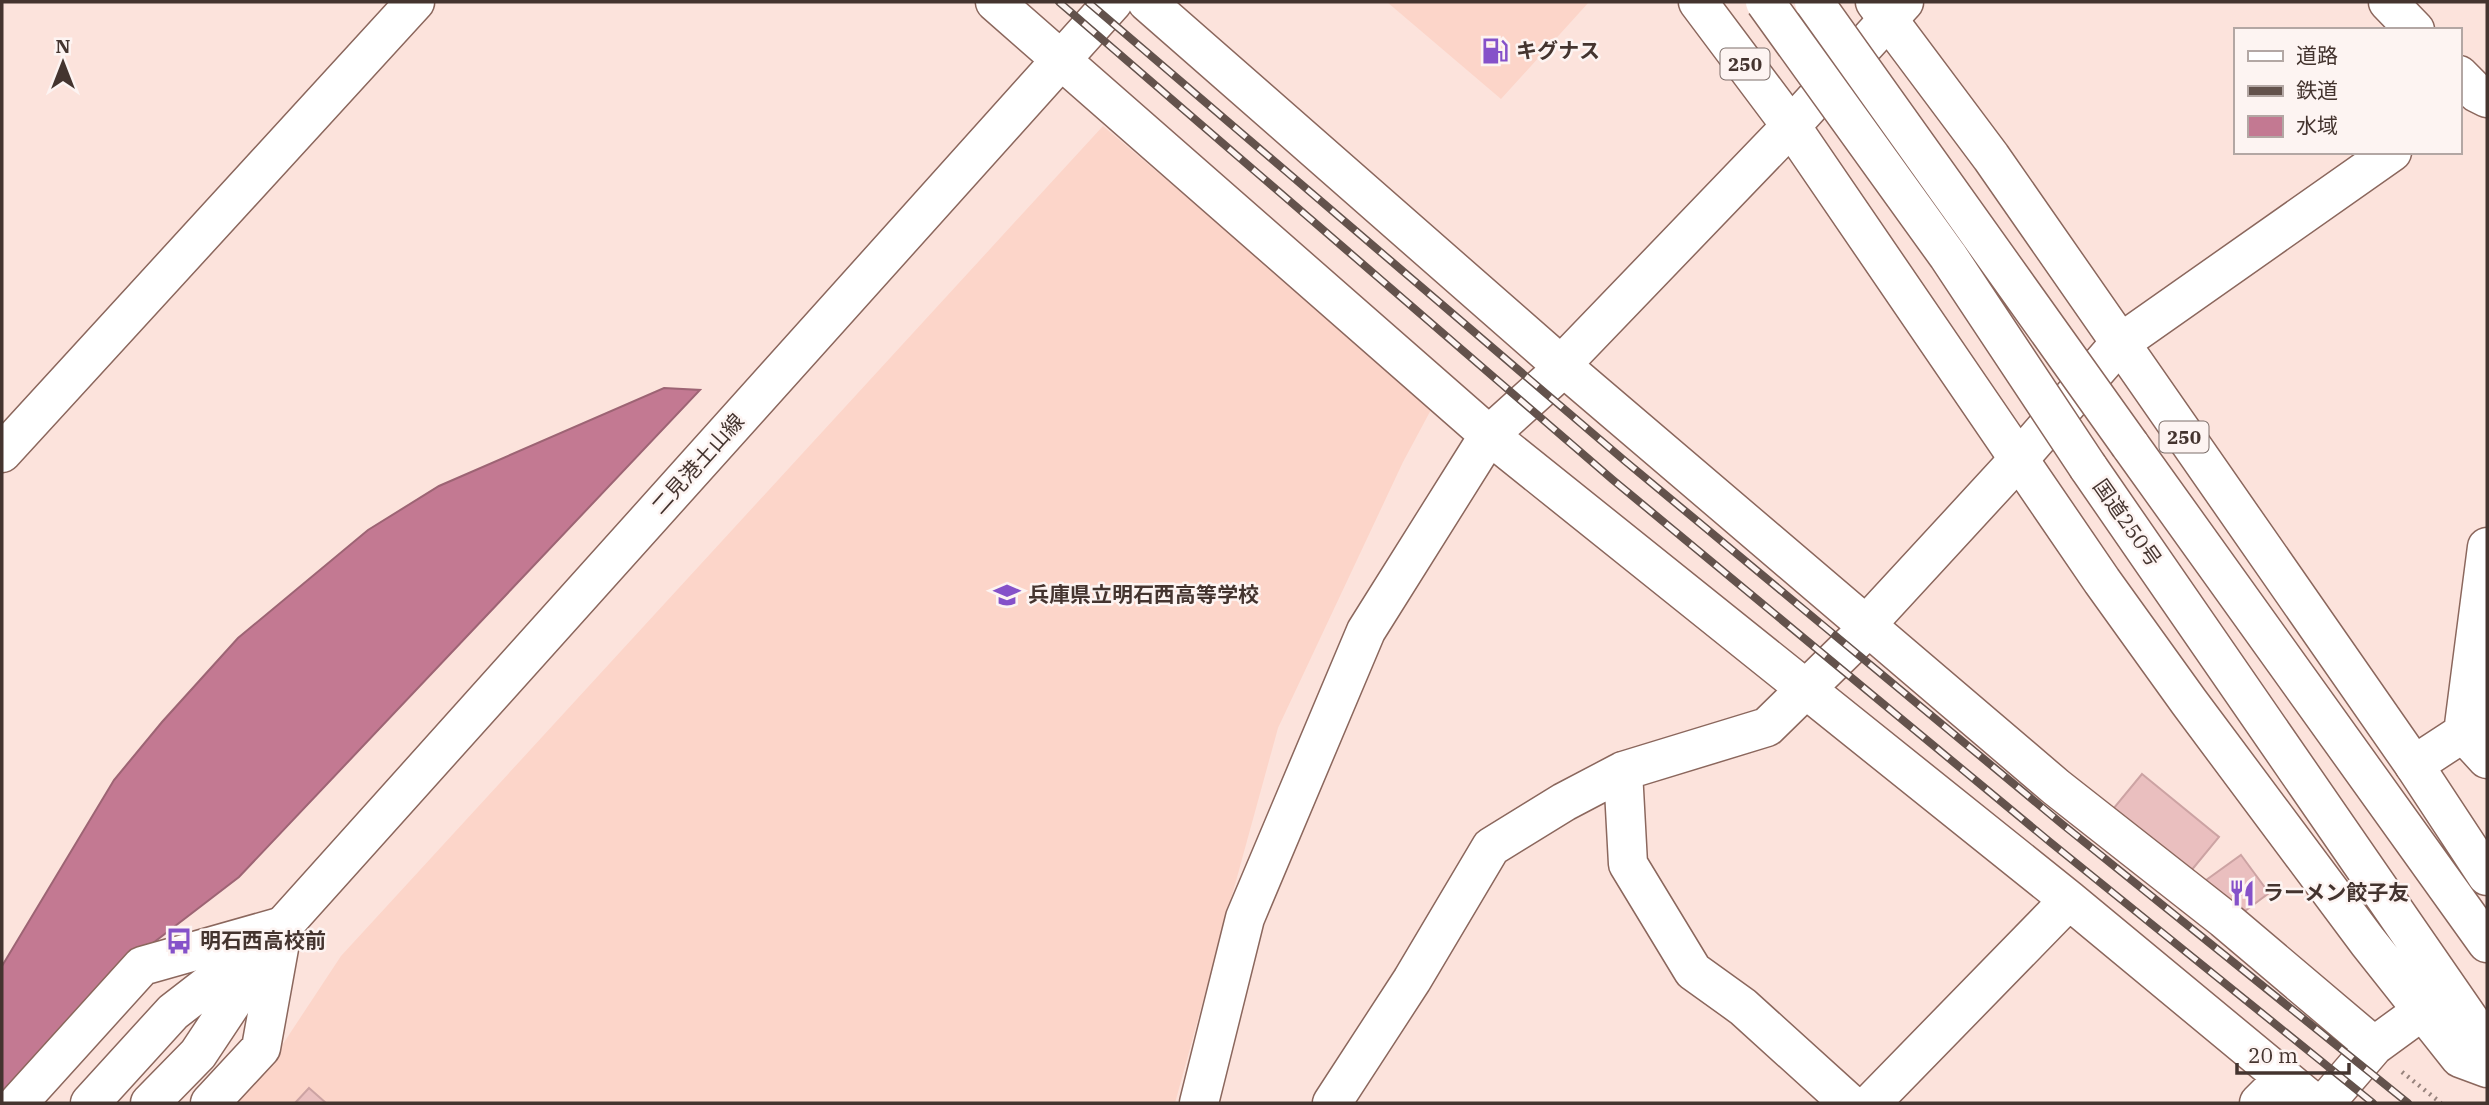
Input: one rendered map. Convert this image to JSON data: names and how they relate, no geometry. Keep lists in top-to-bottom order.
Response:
{
  "streets": {
    "main road": ["250", "二見港土山線", "国道250号"]
  },
  "places": {
    "fuel station": ["キグナス"],
    "school or university": ["兵庫県立明石西高等学校"],
    "restaurant": ["ラーメン餃子友"],
    "bus stop": ["明石西高校前"]
  },
  "legend": ["道路", "鉄道", "水域"],
  "scale_bar": "20 m",
  "north": "top"
}
